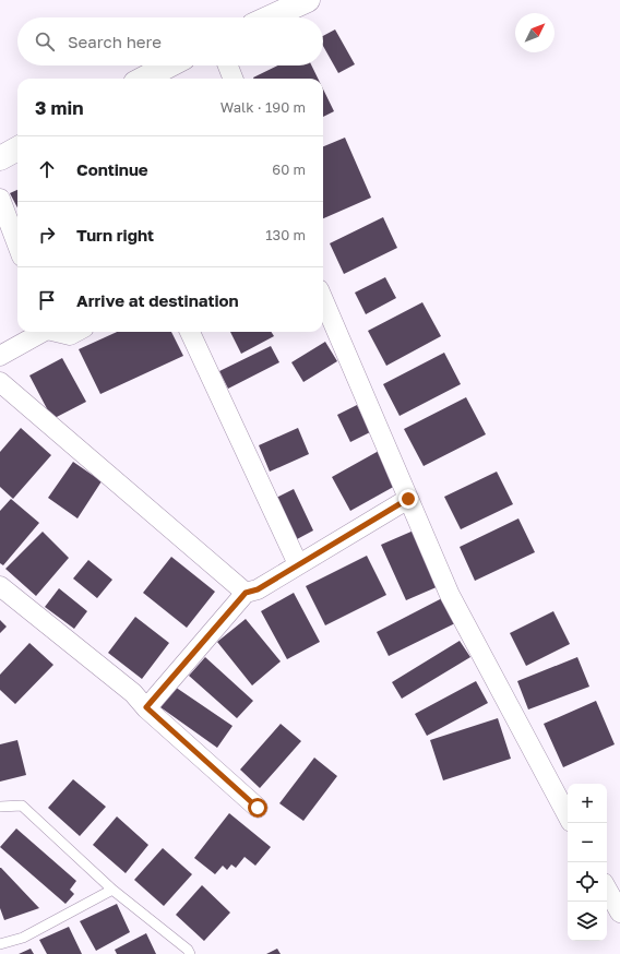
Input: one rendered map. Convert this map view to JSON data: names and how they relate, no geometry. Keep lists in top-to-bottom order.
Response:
{
  "north": "top right",
  "page": {
    "search": "Search here",
    "heading": ["3 min", "Walk · 190 m"],
    "list": [
      ["Continue", "60 m"],
      ["Turn right", "130 m"],
      "Arrive at destination"
    ],
    "map_buttons": ["+", "−"]
  }
}
